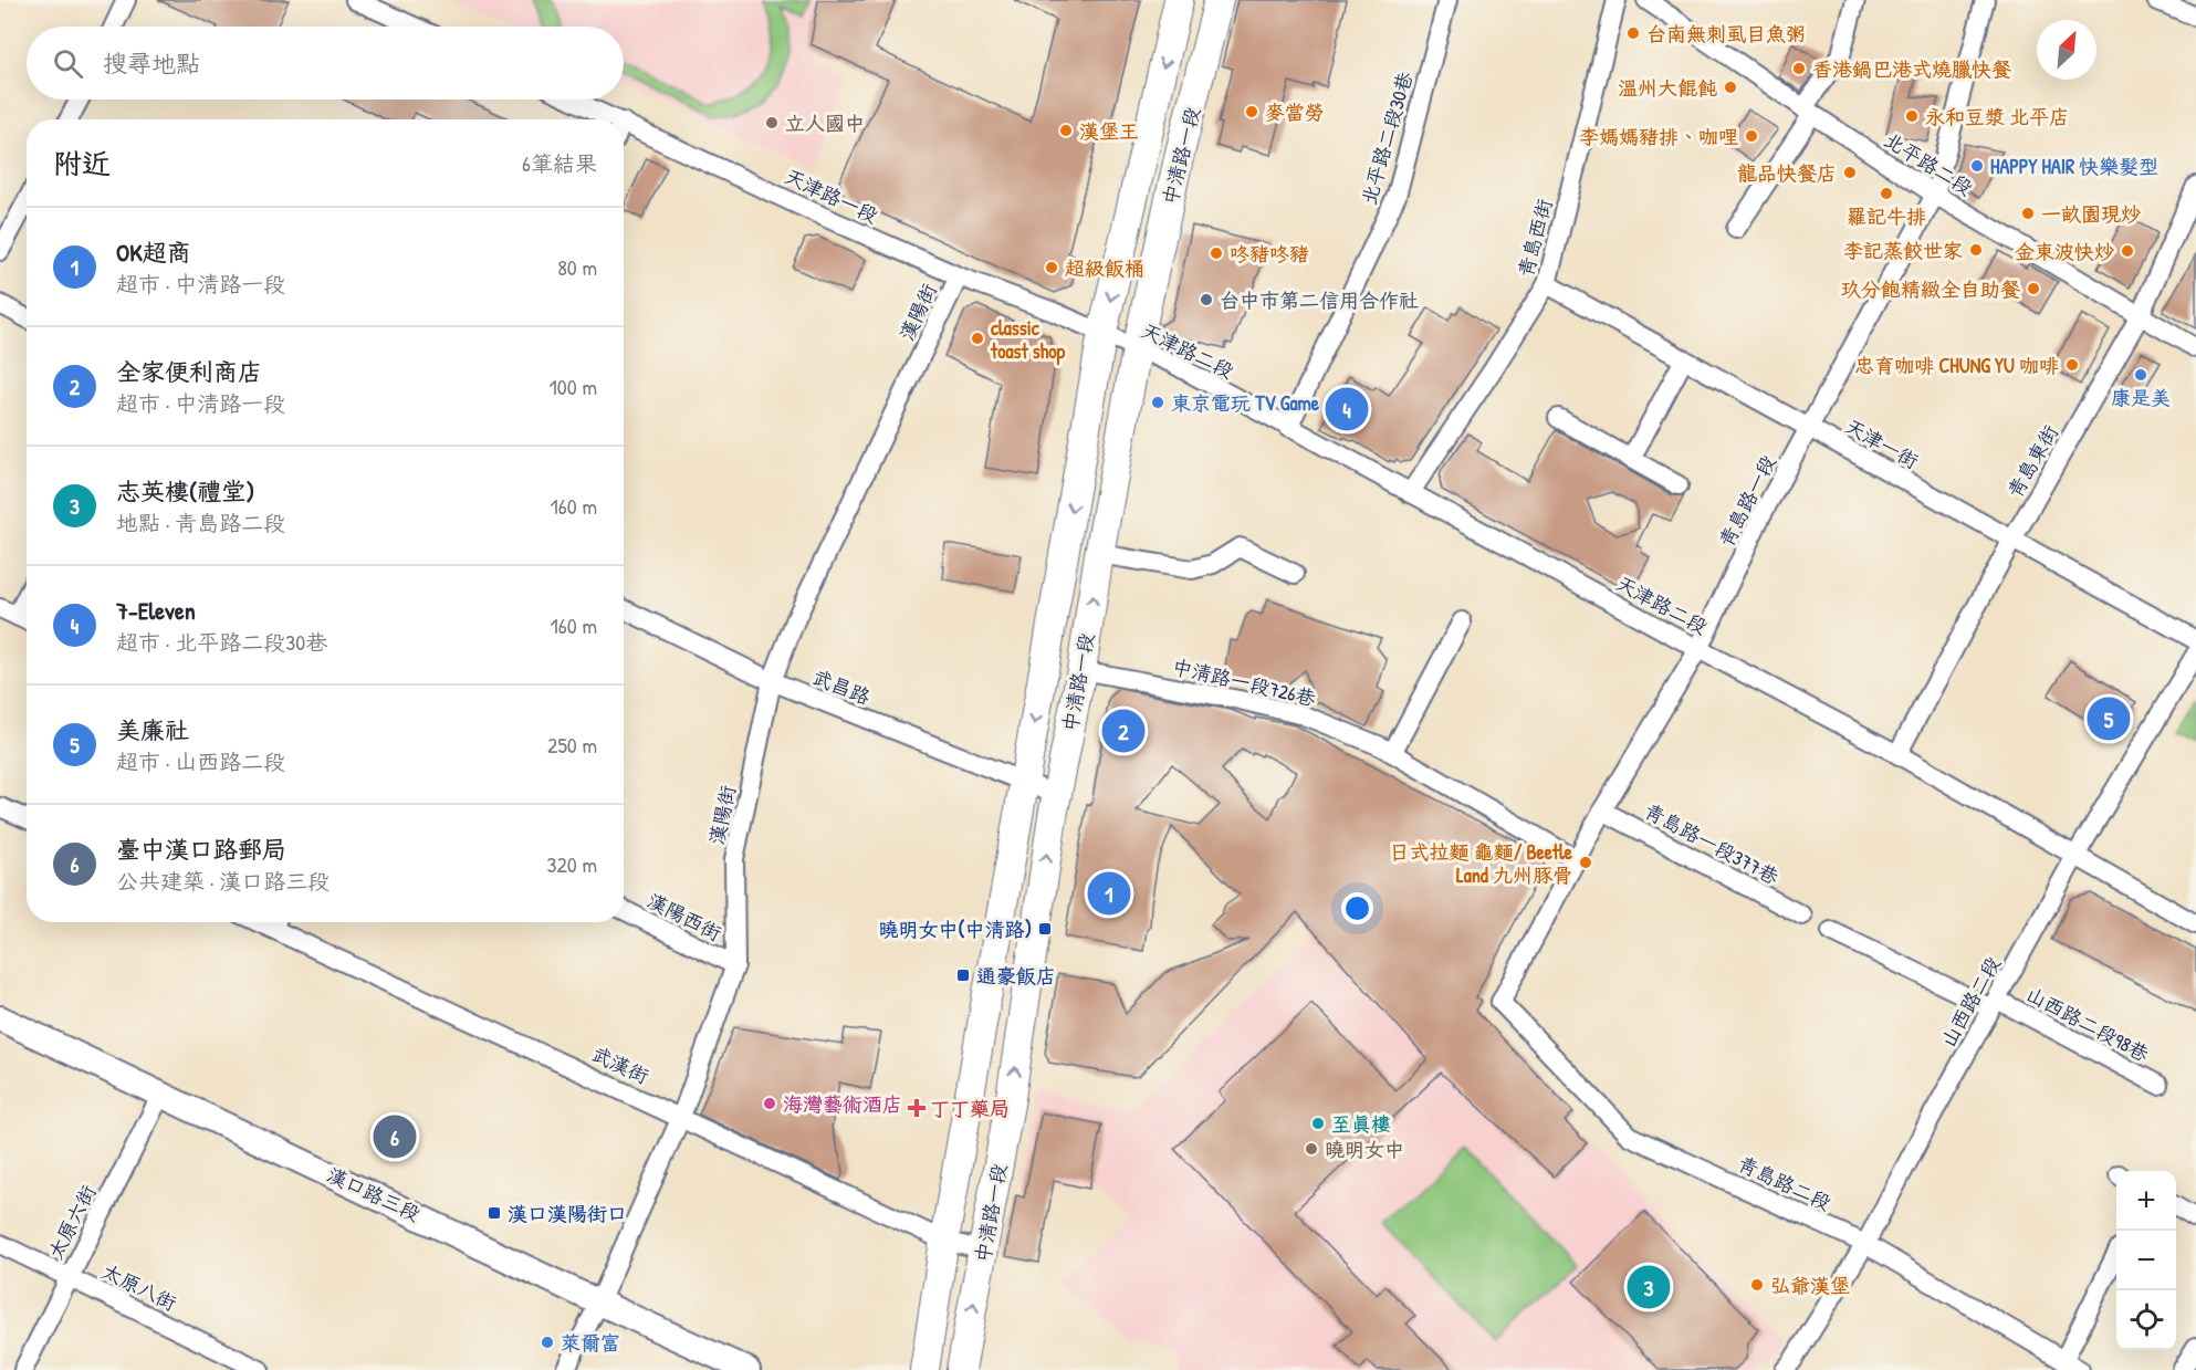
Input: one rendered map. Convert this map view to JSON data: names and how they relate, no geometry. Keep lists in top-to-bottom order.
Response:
{
  "streets": {
    "main road": ["中清路一段"],
    "street": [
      "北平路二段30巷",
      "北平路二段",
      "天津路一段",
      "青島西街",
      "漢陽街",
      "天津路二段",
      "天津一街",
      "青島東街",
      "青島路一段",
      "中清路一段726巷",
      "武昌路",
      "青島路一段377巷",
      "漢陽西街",
      "山西路二段",
      "山西路二段98巷",
      "武漢街",
      "青島路二段",
      "漢口路三段",
      "太原六街",
      "太原八街"
    ]
  },
  "crossings": [
    ["北平路二段30巷", "天津路二段"],
    ["中清路一段", "天津路一段"],
    ["中清路一段", "天津路二段"],
    ["中清路一段", "中清路一段726巷"],
    ["中清路一段", "武昌路"],
    ["中清路一段", "武漢街"],
    ["北平路二段", "青島東街"],
    ["北平路二段", "青島路一段"],
    ["天津路一段", "漢陽街"],
    ["天津路一段", "天津路二段"],
    ["青島西街", "天津路二段"],
    ["青島西街", "天津一街"],
    ["漢陽街", "武昌路"],
    ["漢陽街", "漢陽西街"],
    ["漢陽街", "武漢街"],
    ["漢陽街", "漢口路三段"],
    ["天津路二段", "青島東街"],
    ["天津路二段", "青島路一段"],
    ["天津路二段", "山西路二段"],
    ["天津一街", "青島東街"],
    ["天津一街", "青島路一段"],
    ["青島路一段", "中清路一段726巷"],
    ["青島路一段", "青島路一段377巷"],
    ["青島路一段", "青島路二段"],
    ["山西路二段", "山西路二段98巷"],
    ["山西路二段", "青島路二段"],
    ["漢口路三段", "太原六街"],
    ["太原六街", "太原八街"]
  ],
  "places": {
    "other": [
      "台南無刺虱目魚粥",
      "香港鍋巴港式燒臘快餐",
      "溫州大餛飩",
      "麥當勞",
      "永和豆漿 北平店",
      "立人國中",
      "漢堡王",
      "李媽媽豬排、咖哩",
      "HAPPY HAIR 快樂髮型",
      "龍品快餐店",
      "羅記牛排",
      "一畝園現炒",
      "李記蒸餃世家",
      "金東波快炒",
      "咚豬咚豬",
      "超級飯桶",
      "玖分飽精緻全自助餐",
      "台中市第二信用合作社",
      "classic toast shop",
      "忠育咖啡 CHUNG YU 咖啡",
      "康是美",
      "東京電玩 TV Game",
      "日式拉麵 龜麵/ Beetle Land 九州豚骨",
      "海灣藝術酒店",
      "至真樓",
      "曉明女中",
      "弘爺漢堡",
      "萊爾富"
    ],
    "transit": ["曉明女中(中清路)", "通豪飯店", "漢口漢陽街口"],
    "health": ["丁丁藥局"]
  },
  "north": "top right",
  "page": {
    "search": "搜尋地點",
    "heading": ["附近", "6筆結果"],
    "list": [
      {
        "mark": "1",
        "name": "OK超商",
        "note": "超市 · 中清路一段",
        "value": "80 m"
      },
      {
        "mark": "2",
        "name": "全家便利商店",
        "note": "超市 · 中清路一段",
        "value": "100 m"
      },
      {
        "mark": "3",
        "name": "志英樓(禮堂)",
        "note": "地點 · 青島路二段",
        "value": "160 m"
      },
      {
        "mark": "4",
        "name": "7-Eleven",
        "note": "超市 · 北平路二段30巷",
        "value": "160 m"
      },
      {
        "mark": "5",
        "name": "美廉社",
        "note": "超市 · 山西路二段",
        "value": "250 m"
      },
      {
        "mark": "6",
        "name": "臺中漢口路郵局",
        "note": "公共建築 · 漢口路三段",
        "value": "320 m"
      }
    ],
    "pins": [
      "4",
      "5",
      "2",
      "1",
      "6",
      "3"
    ],
    "map_buttons": ["+", "−"]
  }
}
